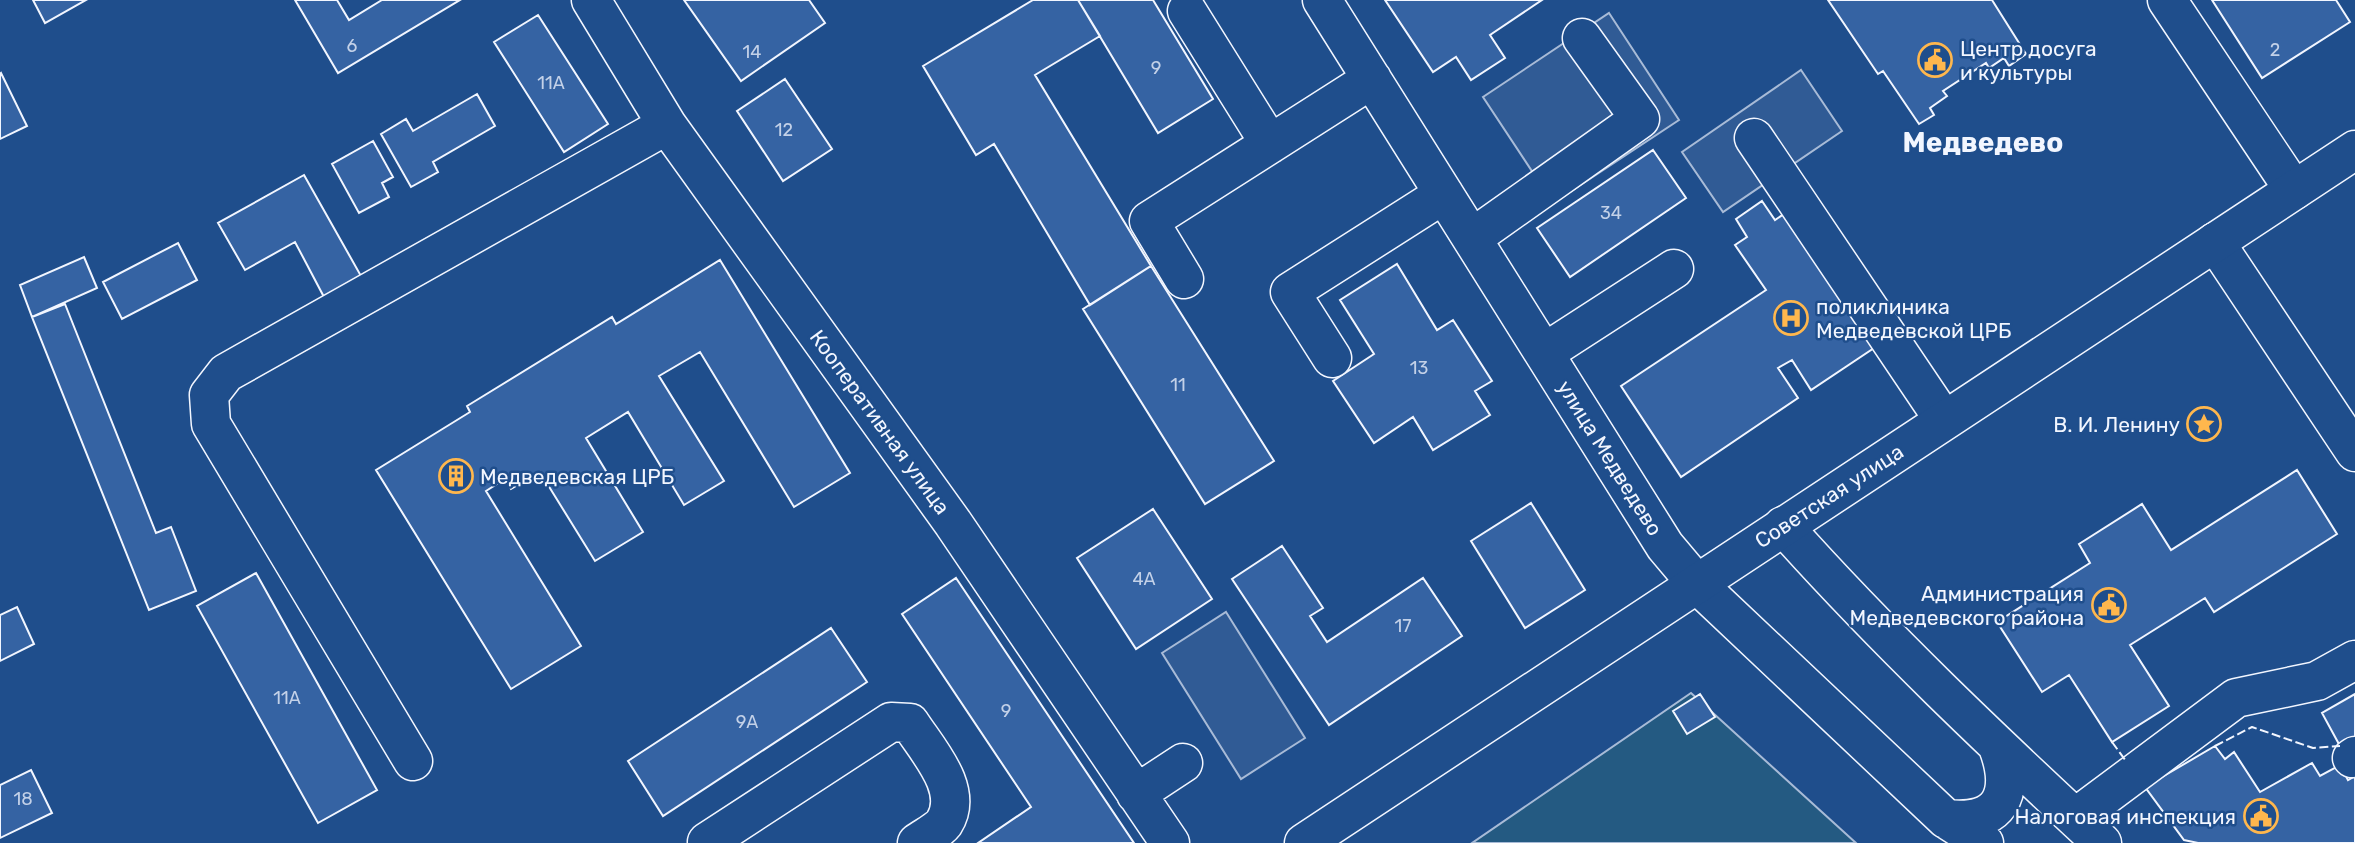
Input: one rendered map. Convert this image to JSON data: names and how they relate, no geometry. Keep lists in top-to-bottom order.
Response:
{
  "streets": {
    "street": ["Кооперативная улица", "улица Медведево", "Советская улица"]
  },
  "crossings": [
    ["улица Медведево", "Советская улица"]
  ],
  "districts": ["Медведево"],
  "places": {
    "public building": ["Центр досуга и культуры", "Администрация Медведевского района", "Налоговая инспекция"],
    "hospital": ["поликлиника Медведевской ЦРБ"],
    "place": ["В. И. Ленину"],
    "building": ["Медведевская ЦРБ"]
  },
  "house_numbers": [
    "6",
    "2",
    "14",
    "9",
    "11А",
    "12",
    "34",
    "13",
    "11",
    "4А",
    "17",
    "11А",
    "9",
    "9А",
    "18"
  ]
}
